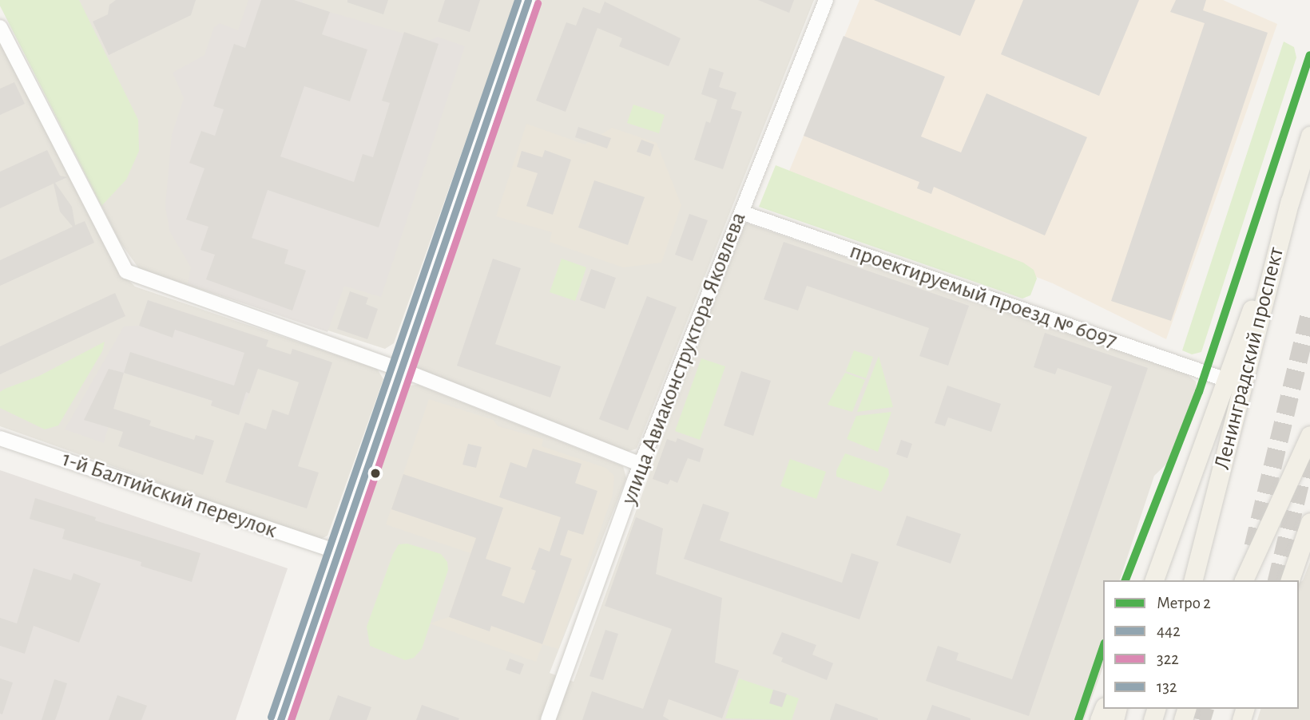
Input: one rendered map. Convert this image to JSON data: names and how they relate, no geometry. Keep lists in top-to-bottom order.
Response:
{
  "streets": {
    "main road": ["Ленинградский проспект"],
    "street": ["проектируемый проезд № 6097", "улица Авиаконструктора Яковлева", "1-й Балтийский переулок"]
  },
  "crossings": [
    ["проектируемый проезд № 6097", "улица Авиаконструктора Яковлева"]
  ],
  "lines": [
    "transit line 442",
    "transit line 132",
    "transit line 322",
    "metro line 2"
  ],
  "legend": [
    "Метро 2",
    "442",
    "322",
    "132"
  ]
}
